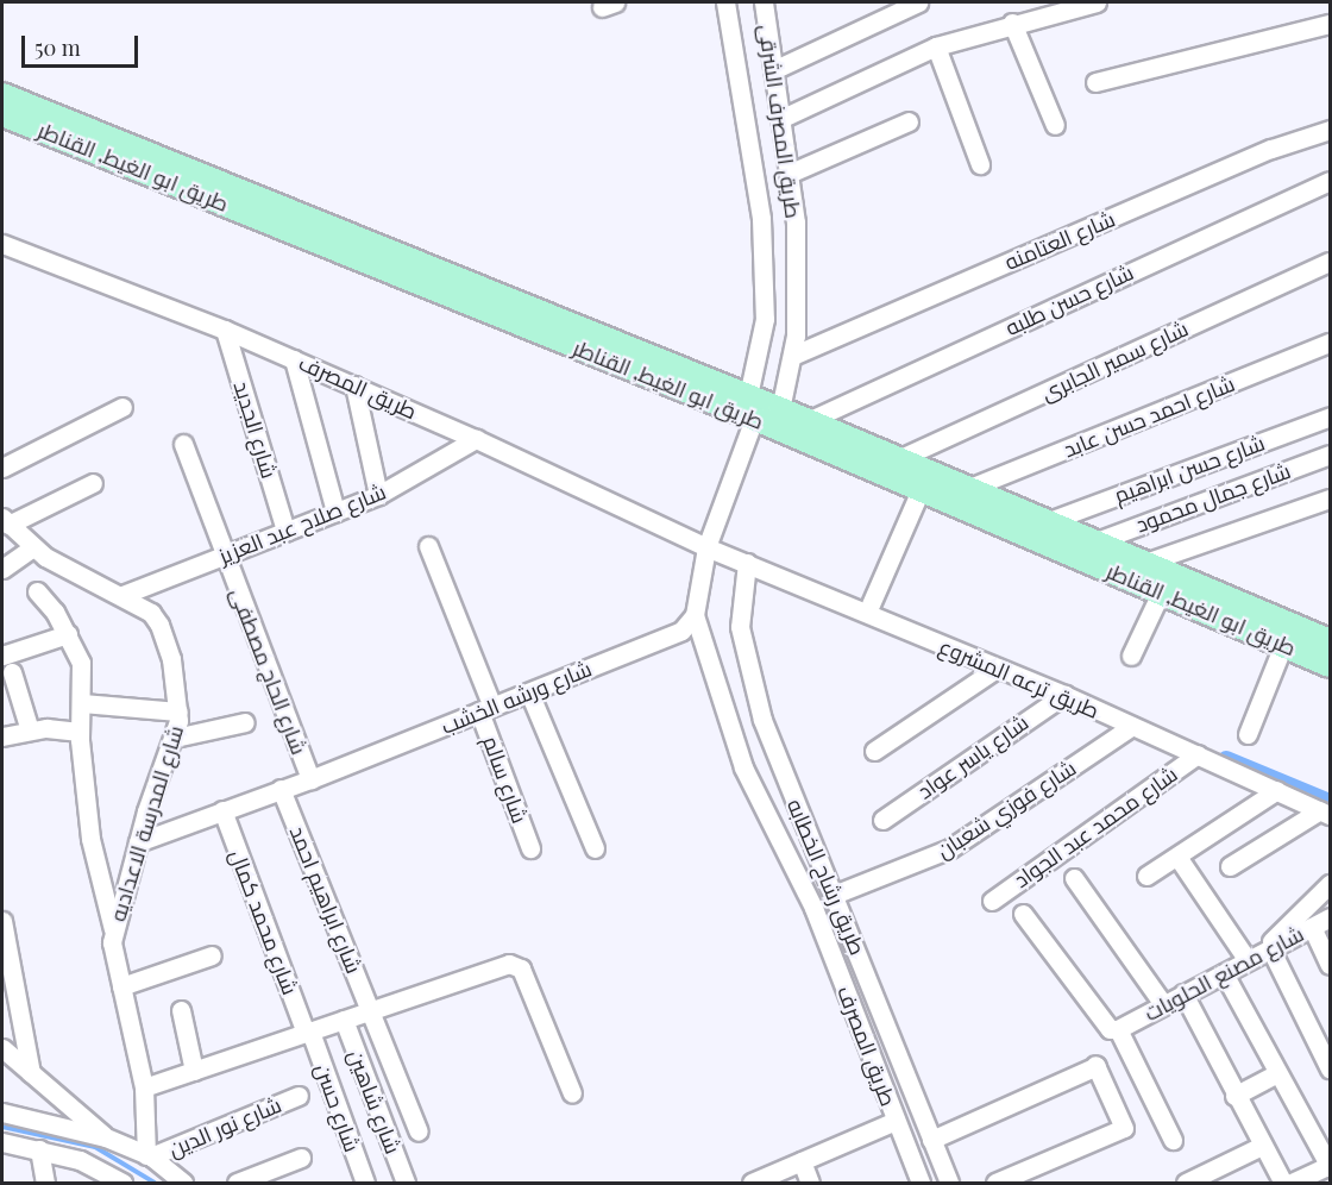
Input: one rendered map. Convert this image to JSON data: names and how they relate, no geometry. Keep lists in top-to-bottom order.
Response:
{
  "streets": {
    "main road": ["طريق ابو الغيط, القناطر"],
    "street": [
      "طريق المصرف الشرقى",
      "شارع العتامنه",
      "شارع حسن طلبه",
      "شارع سمير الجابرى",
      "طريق المصرف",
      "شارع احمد حسن عابد",
      "شارع الجديد",
      "شارع حسن ابراهيم",
      "شارع جمال محمود",
      "شارع صلاح عبد العزيز",
      "شارع الحاج مصطفى",
      "طريق ترعه المشروع",
      "شارع ورشه الخشب",
      "شارع ياسر عواد",
      "شارع سالم",
      "شارع فوزي شعبان",
      "شارع المدرسة الاعداديه",
      "شارع محمد عبد الجواد",
      "طريق رشاح الخطابه",
      "شارع ابراهيم احمد",
      "شارع محمد كمال",
      "شارع مصنع الحلويات",
      "شارع شاهين",
      "شارع حسن",
      "شارع نور الدين"
    ]
  },
  "crossings": [
    ["طريق المصرف الشرقى", "طريق ابو الغيط, القناطر"],
    ["طريق المصرف الشرقى", "شارع العتامنه"],
    ["طريق ابو الغيط, القناطر", "شارع حسن طلبه"],
    ["طريق ابو الغيط, القناطر", "شارع سمير الجابرى"],
    ["طريق ابو الغيط, القناطر", "شارع احمد حسن عابد"],
    ["طريق ابو الغيط, القناطر", "شارع حسن ابراهيم"],
    ["طريق ابو الغيط, القناطر", "شارع جمال محمود"],
    ["طريق المصرف", "شارع الجديد"],
    ["طريق المصرف", "شارع صلاح عبد العزيز"],
    ["طريق المصرف", "طريق ترعه المشروع"],
    ["طريق المصرف", "شارع ورشه الخشب"],
    ["شارع الجديد", "شارع صلاح عبد العزيز"],
    ["شارع صلاح عبد العزيز", "شارع الحاج مصطفى"],
    ["شارع صلاح عبد العزيز", "شارع المدرسة الاعداديه"],
    ["شارع الحاج مصطفى", "شارع ورشه الخشب"],
    ["طريق ترعه المشروع", "شارع ياسر عواد"],
    ["طريق ترعه المشروع", "شارع فوزي شعبان"],
    ["طريق ترعه المشروع", "شارع محمد عبد الجواد"],
    ["طريق ترعه المشروع", "طريق رشاح الخطابه"],
    ["شارع ورشه الخشب", "شارع سالم"],
    ["شارع ورشه الخشب", "شارع المدرسة الاعداديه"],
    ["شارع ورشه الخشب", "شارع ابراهيم احمد"],
    ["شارع ورشه الخشب", "شارع محمد كمال"],
    ["شارع فوزي شعبان", "طريق رشاح الخطابه"],
    ["شارع المدرسة الاعداديه", "شارع نور الدين"],
    ["شارع محمد كمال", "شارع حسن"]
  ],
  "scale_bar": "50 m"
}
